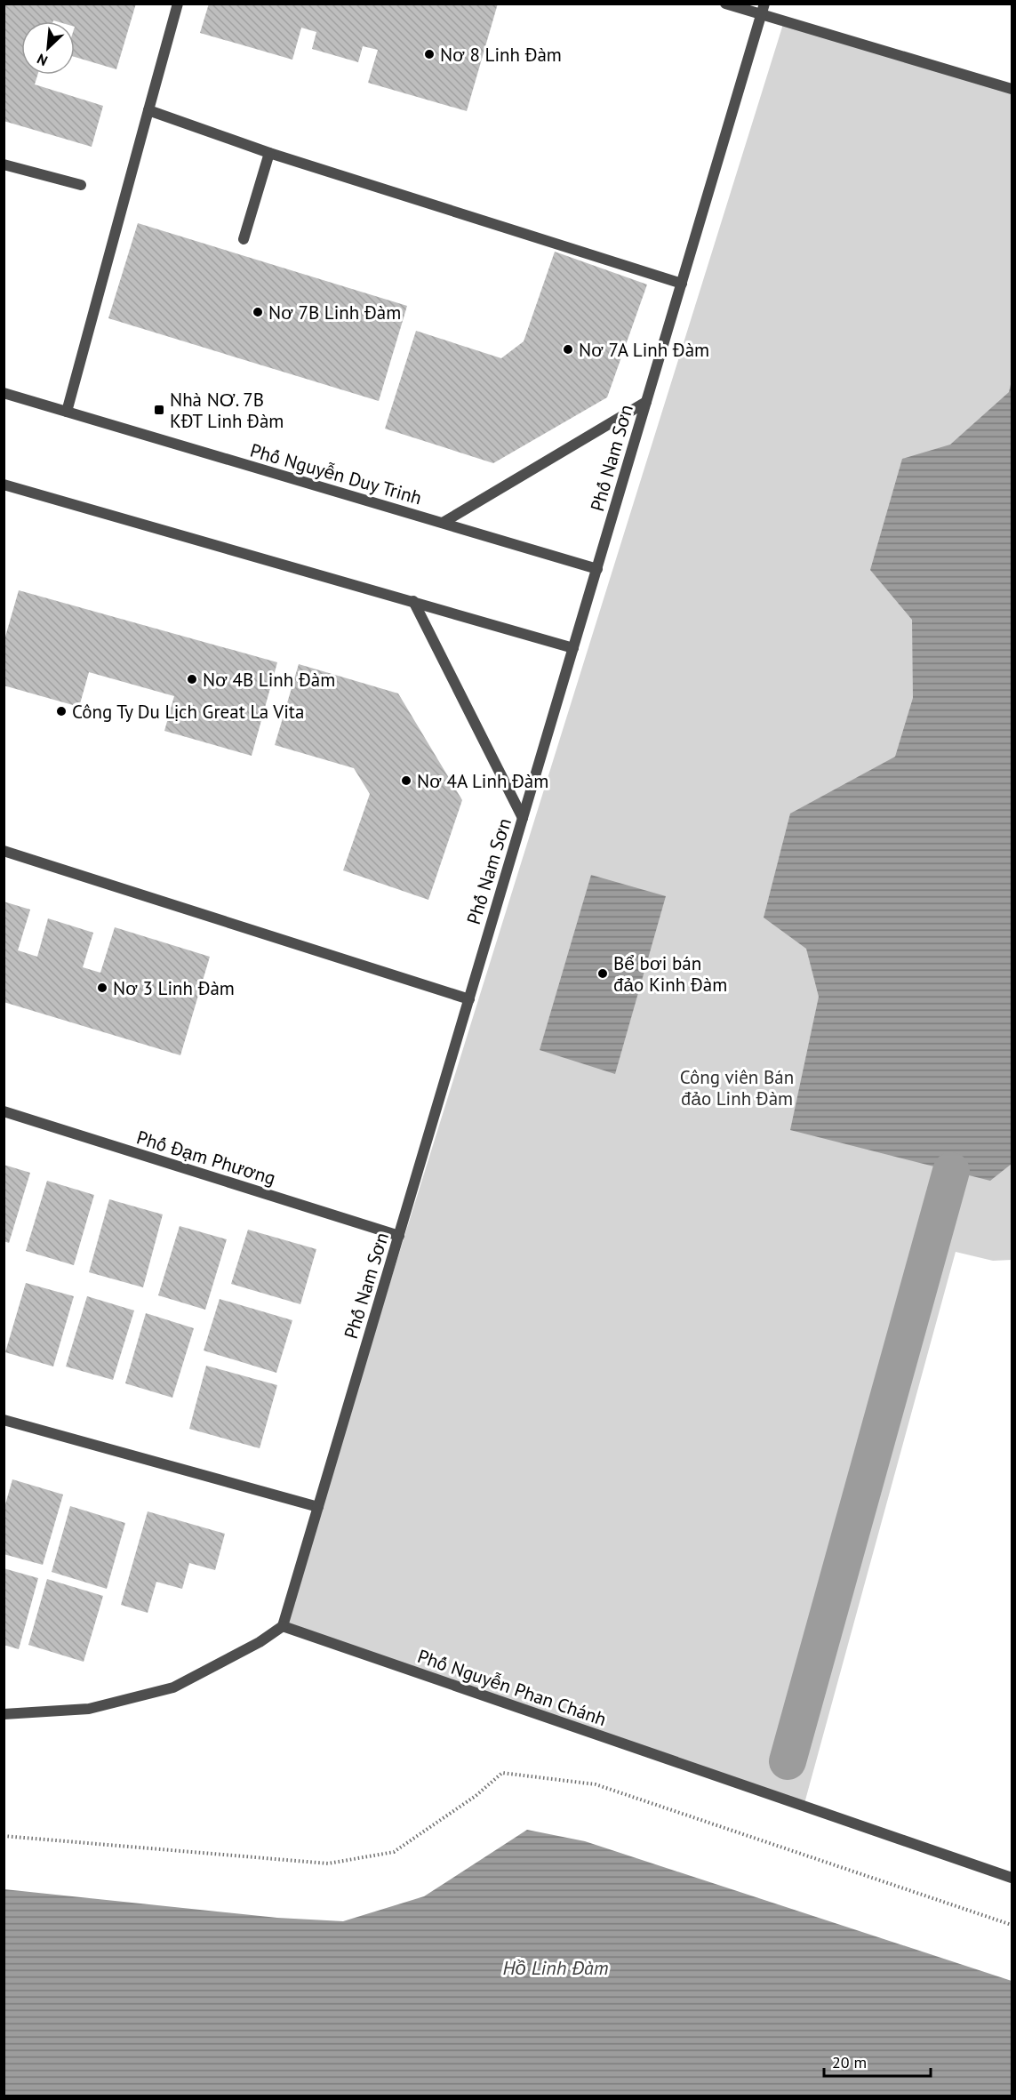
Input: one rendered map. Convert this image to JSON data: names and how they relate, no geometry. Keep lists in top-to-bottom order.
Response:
{
  "streets": {
    "street": [
      "Phố Nam Sơn",
      "Phố Nguyễn Duy Trinh",
      "Phố Đạm Phương",
      "Phố Nguyễn Phan Chánh"
    ]
  },
  "crossings": [
    ["Phố Nam Sơn", "Phố Nguyễn Duy Trinh"],
    ["Phố Nam Sơn", "Phố Đạm Phương"],
    ["Phố Nam Sơn", "Phố Nguyễn Phan Chánh"]
  ],
  "water": ["Hồ Linh Đàm"],
  "parks": ["Công viên Bán đảo Linh Đàm"],
  "places": {
    "other": [
      "Nơ 8 Linh Đàm",
      "Nơ 7B Linh Đàm",
      "Nơ 7A Linh Đàm",
      "Nơ 4B Linh Đàm",
      "Công Ty Du Lịch Great La Vita",
      "Nơ 4A Linh Đàm",
      "Bể bơi bán đảo Kinh Đàm",
      "Nơ 3 Linh Đàm"
    ],
    "transit": ["Nhà NƠ. 7B KĐT Linh Đàm"]
  },
  "scale_bar": "20 m",
  "north": "bottom left"
}
